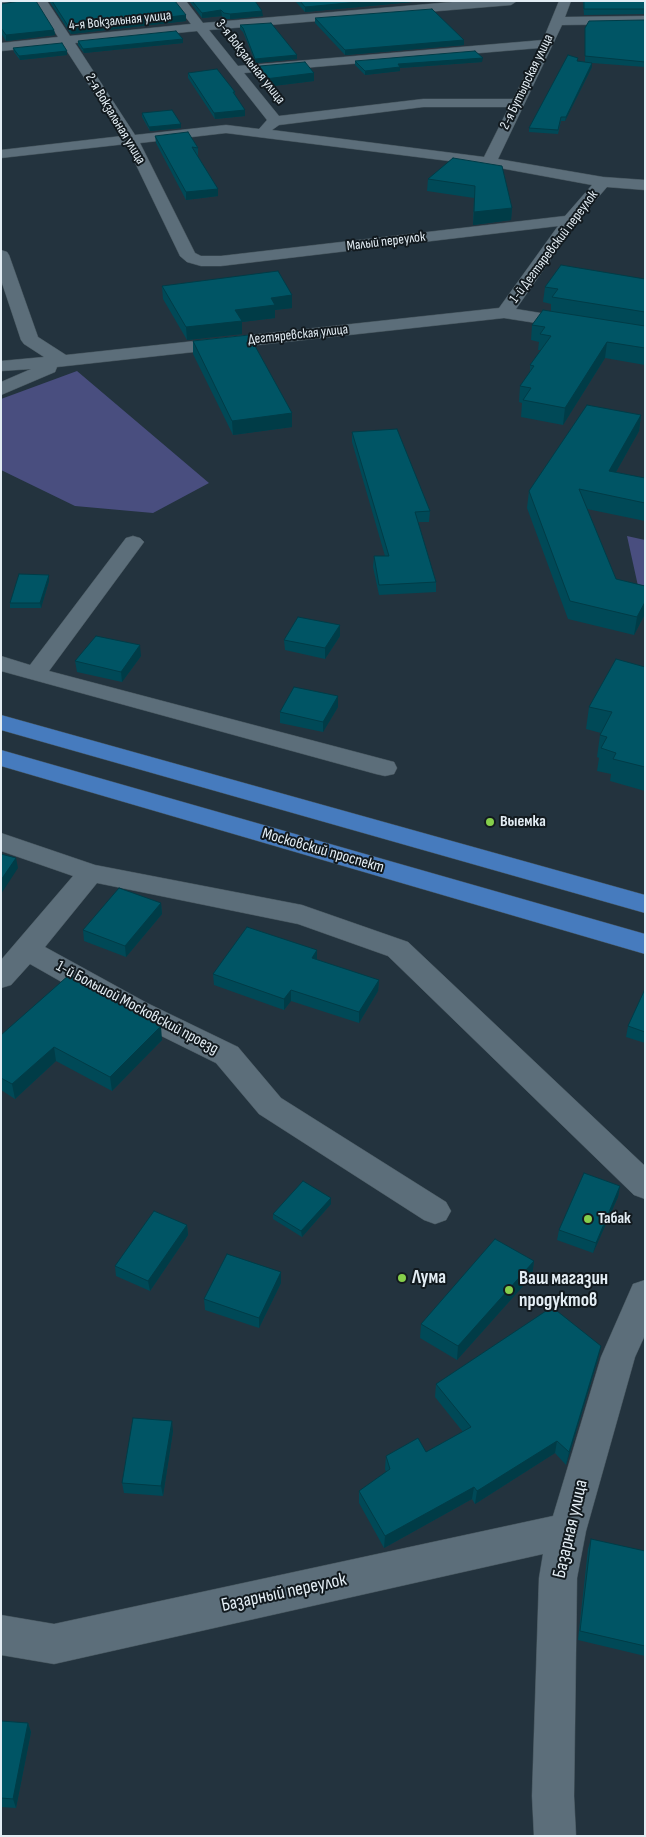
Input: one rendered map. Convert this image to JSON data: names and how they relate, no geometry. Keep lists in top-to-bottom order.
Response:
{
  "streets": {
    "main road": ["Московский проспект"],
    "street": [
      "4-я Вокзальная улица",
      "3-я Вокзальная улица",
      "2-я Бутырская улица",
      "2-я Вокзальная улица",
      "Малый переулок",
      "1-й Дегтяревский переулок",
      "Дегтяревская улица",
      "1-й Большой Московский проезд",
      "Базарная улица",
      "Базарный переулок"
    ]
  },
  "crossings": [
    ["4-я Вокзальная улица", "3-я Вокзальная улица"],
    ["4-я Вокзальная улица", "2-я Вокзальная улица"],
    ["2-я Вокзальная улица", "Малый переулок"],
    ["Малый переулок", "1-й Дегтяревский переулок"],
    ["1-й Дегтяревский переулок", "Дегтяревская улица"],
    ["Базарная улица", "Базарный переулок"]
  ],
  "places": [
    "Выемка",
    "Табак",
    "Лума",
    "Ваш магазин продуктов"
  ]
}
